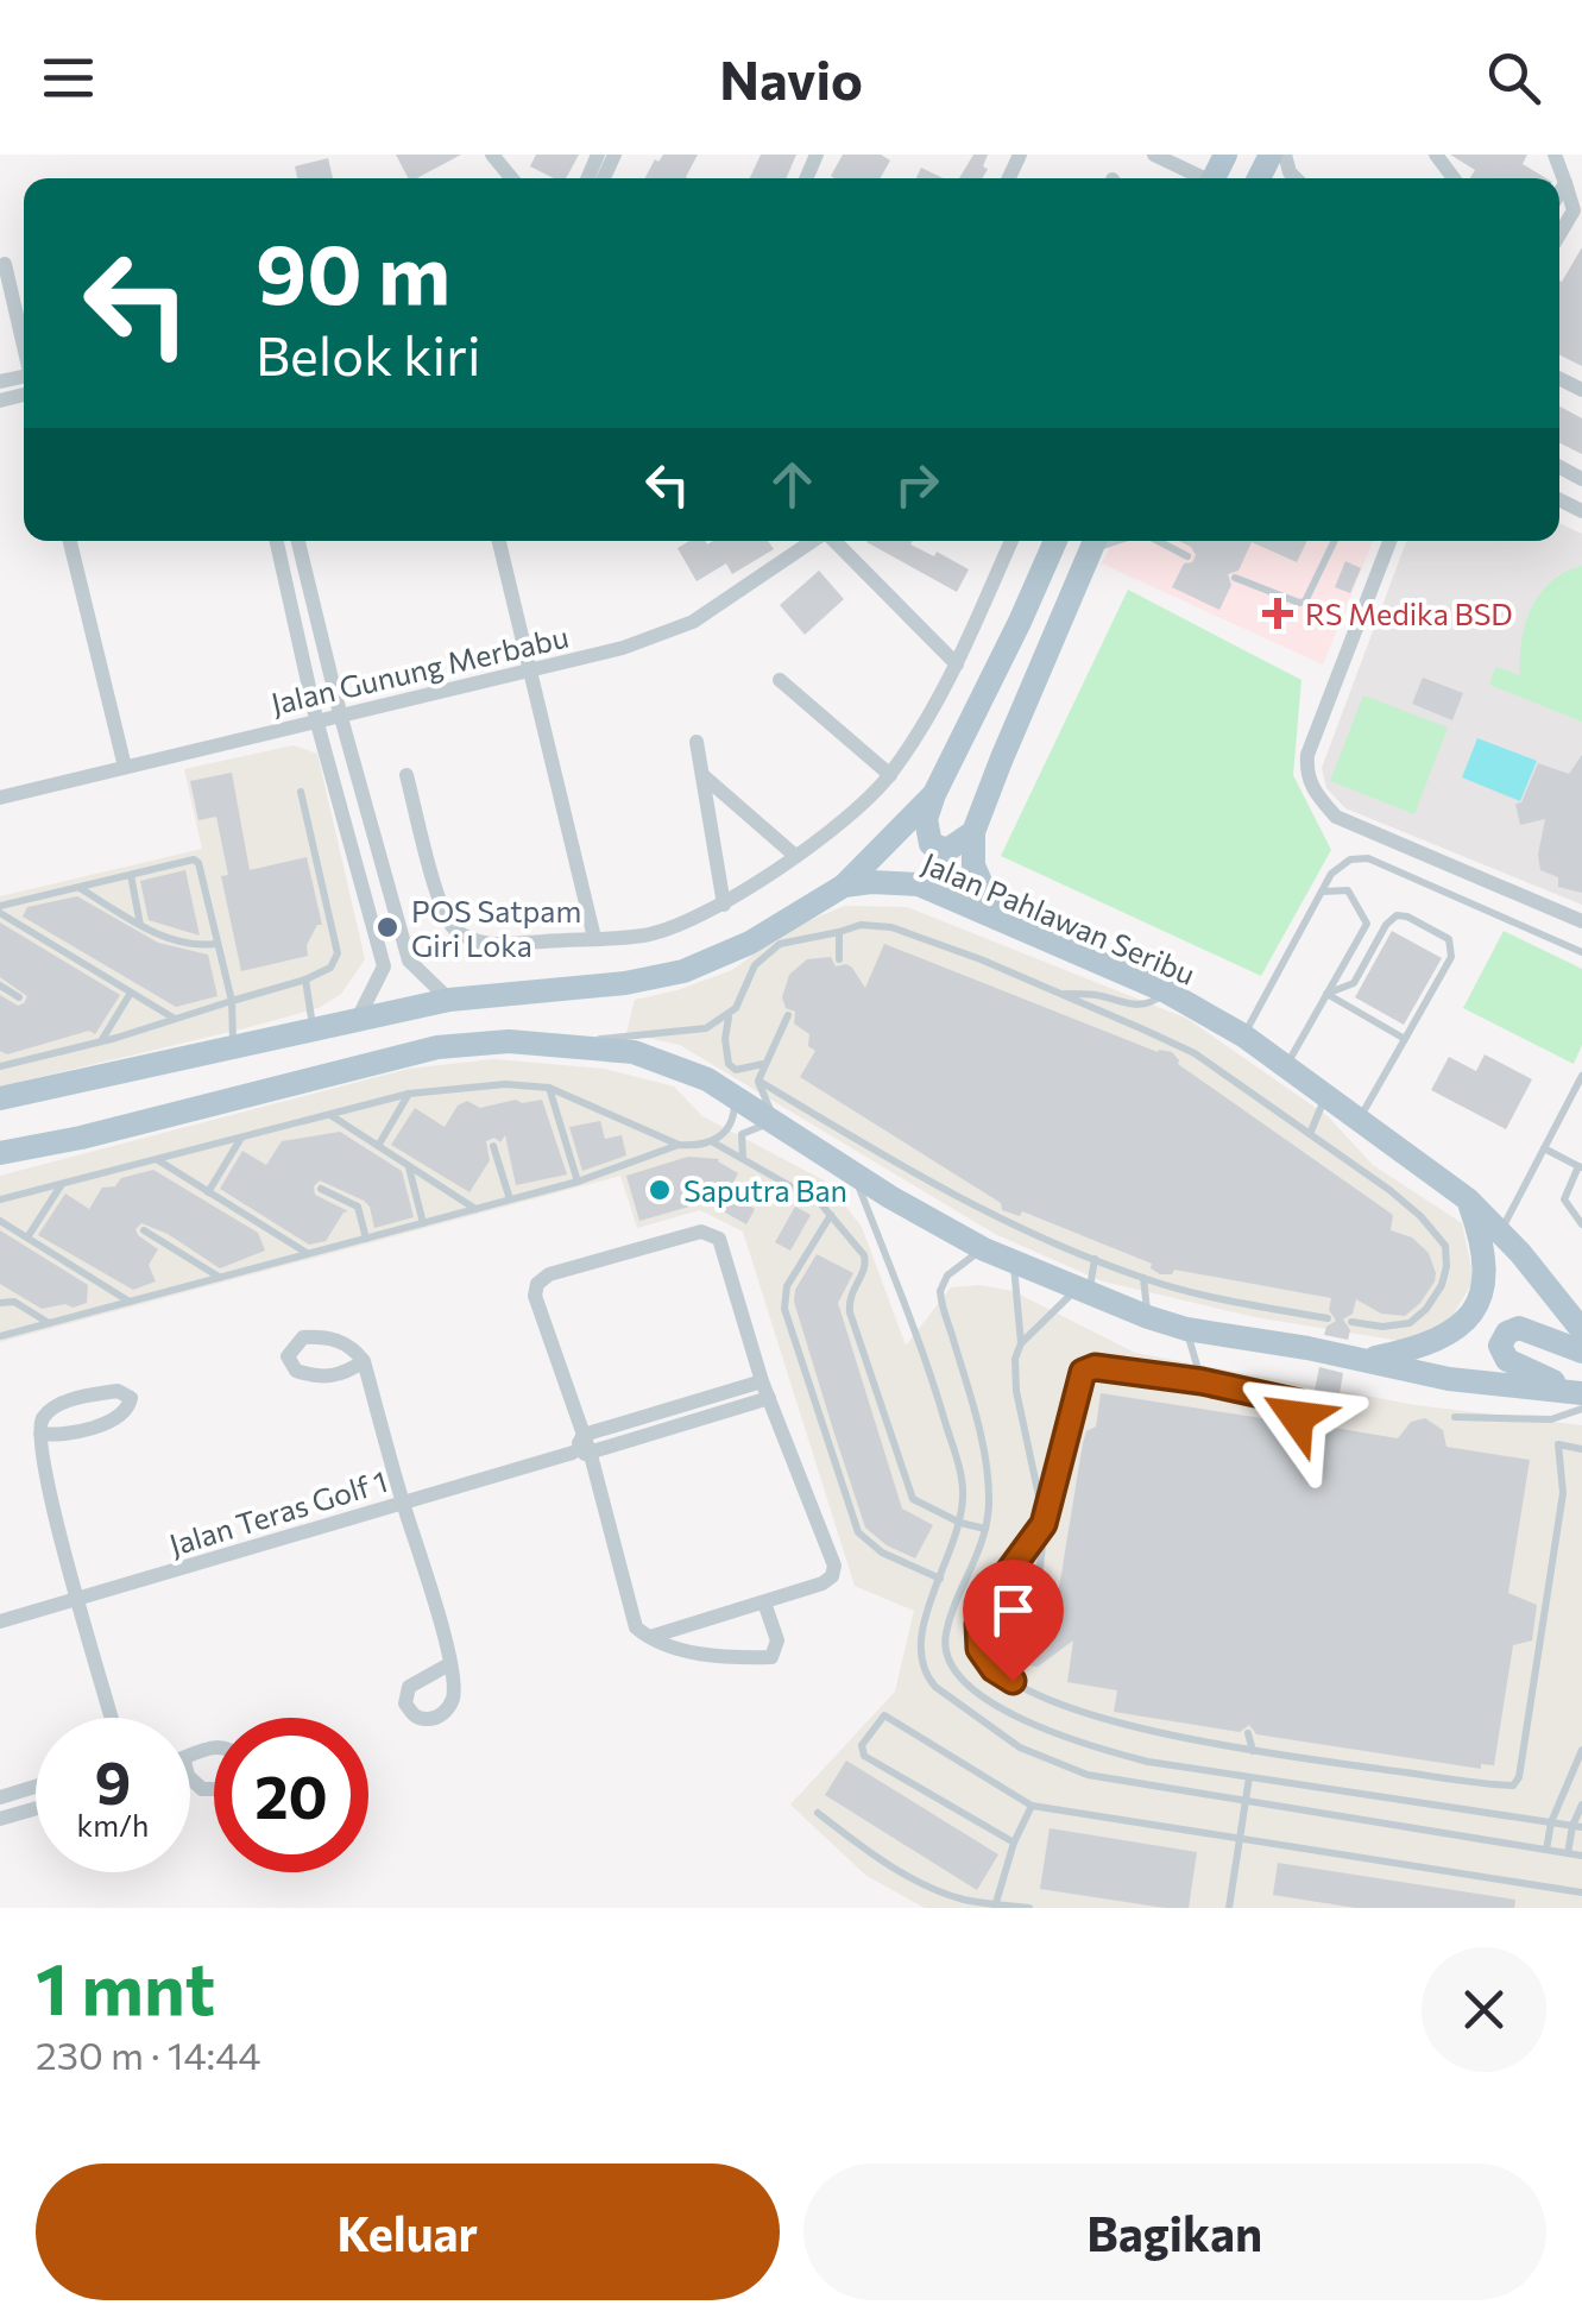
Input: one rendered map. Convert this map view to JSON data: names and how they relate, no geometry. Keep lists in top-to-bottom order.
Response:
{
  "streets": {
    "main road": ["Jalan Pahlawan Seribu"],
    "street": ["Jalan Gunung Merbabu", "Jalan Teras Golf 1"]
  },
  "places": {
    "health": ["RS Medika BSD"],
    "other": ["POS Satpam Giri Loka", "Saputra Ban"]
  },
  "page": {
    "header": "Navio",
    "turn": ["90 m", "Belok kiri"],
    "speed": "9 km/h",
    "limit": "20",
    "heading": ["1 mnt", "230 m · 14:44"],
    "buttons": ["Keluar", "Bagikan"]
  }
}
